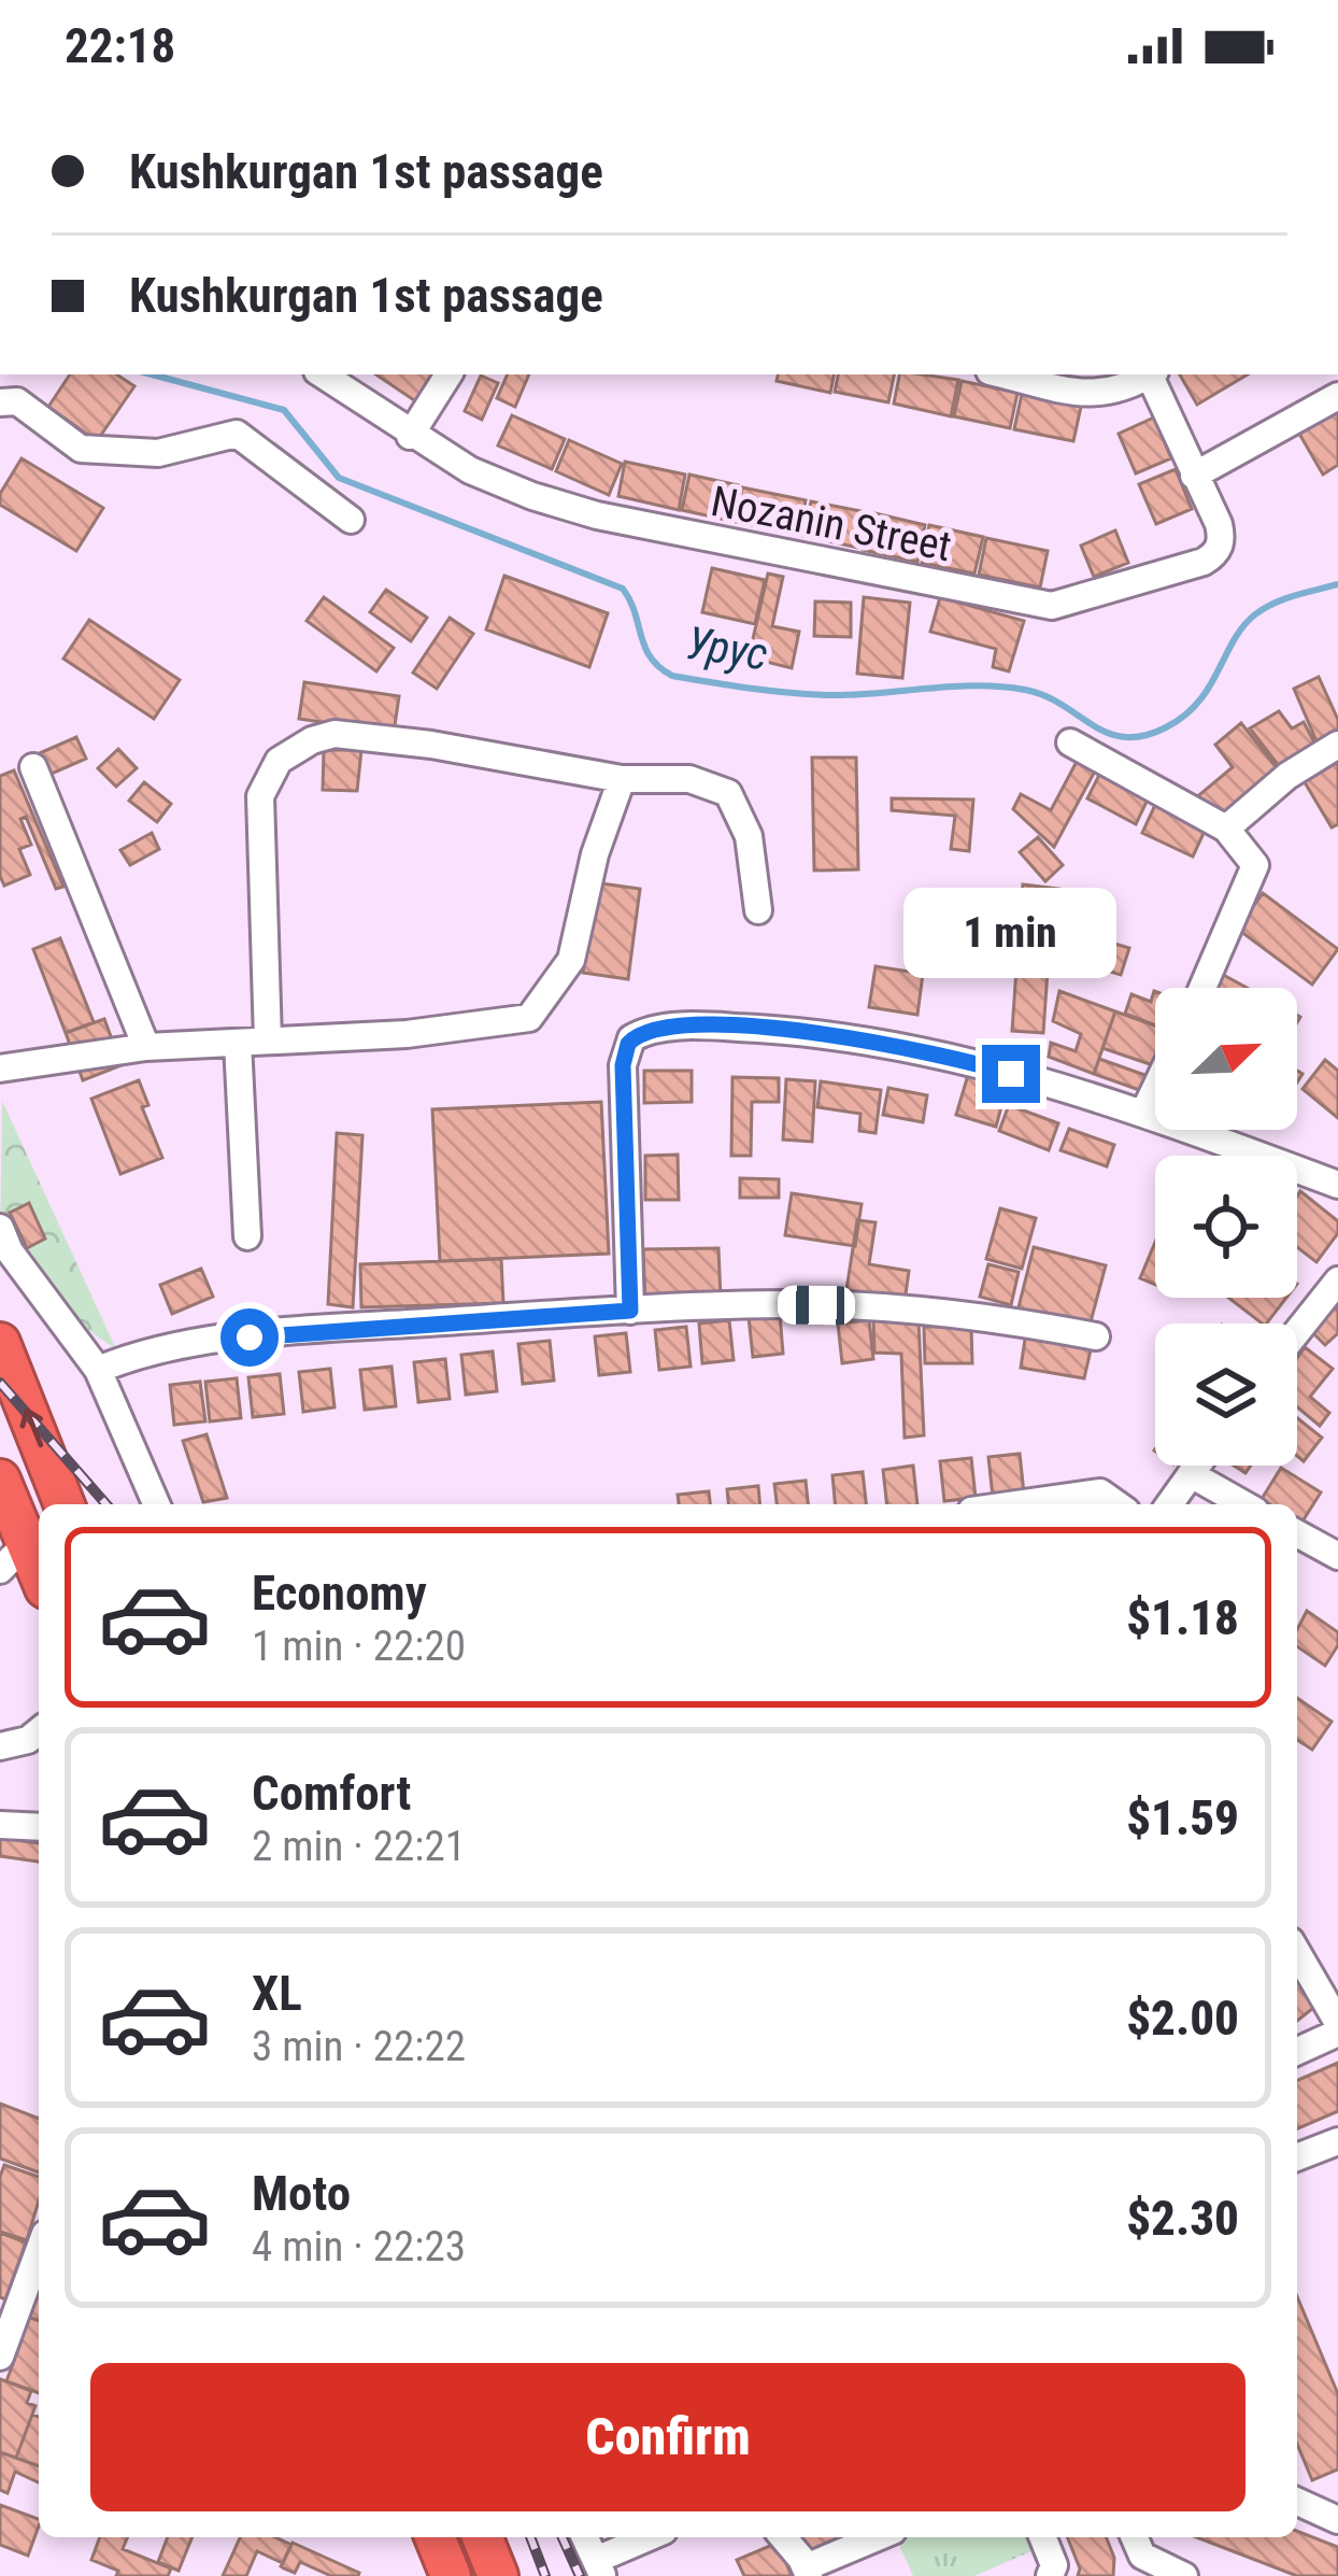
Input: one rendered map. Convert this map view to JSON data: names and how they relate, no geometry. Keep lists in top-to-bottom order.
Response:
{
  "streets": {
    "street": ["Nozanin Street"]
  },
  "water": ["Урус"],
  "north": "top right",
  "page": {
    "status": "22:18",
    "banner": ["Kushkurgan 1st passage", "Kushkurgan 1st passage"],
    "bubble": "1 min",
    "list": [
      {
        "name": "Economy",
        "note": "1 min · 22:20",
        "value": "$1.18"
      },
      {
        "name": "Comfort",
        "note": "2 min · 22:21",
        "value": "$1.59"
      },
      {
        "name": "XL",
        "note": "3 min · 22:22",
        "value": "$2.00"
      },
      {
        "name": "Moto",
        "note": "4 min · 22:23",
        "value": "$2.30"
      }
    ],
    "buttons": "Confirm"
  }
}
